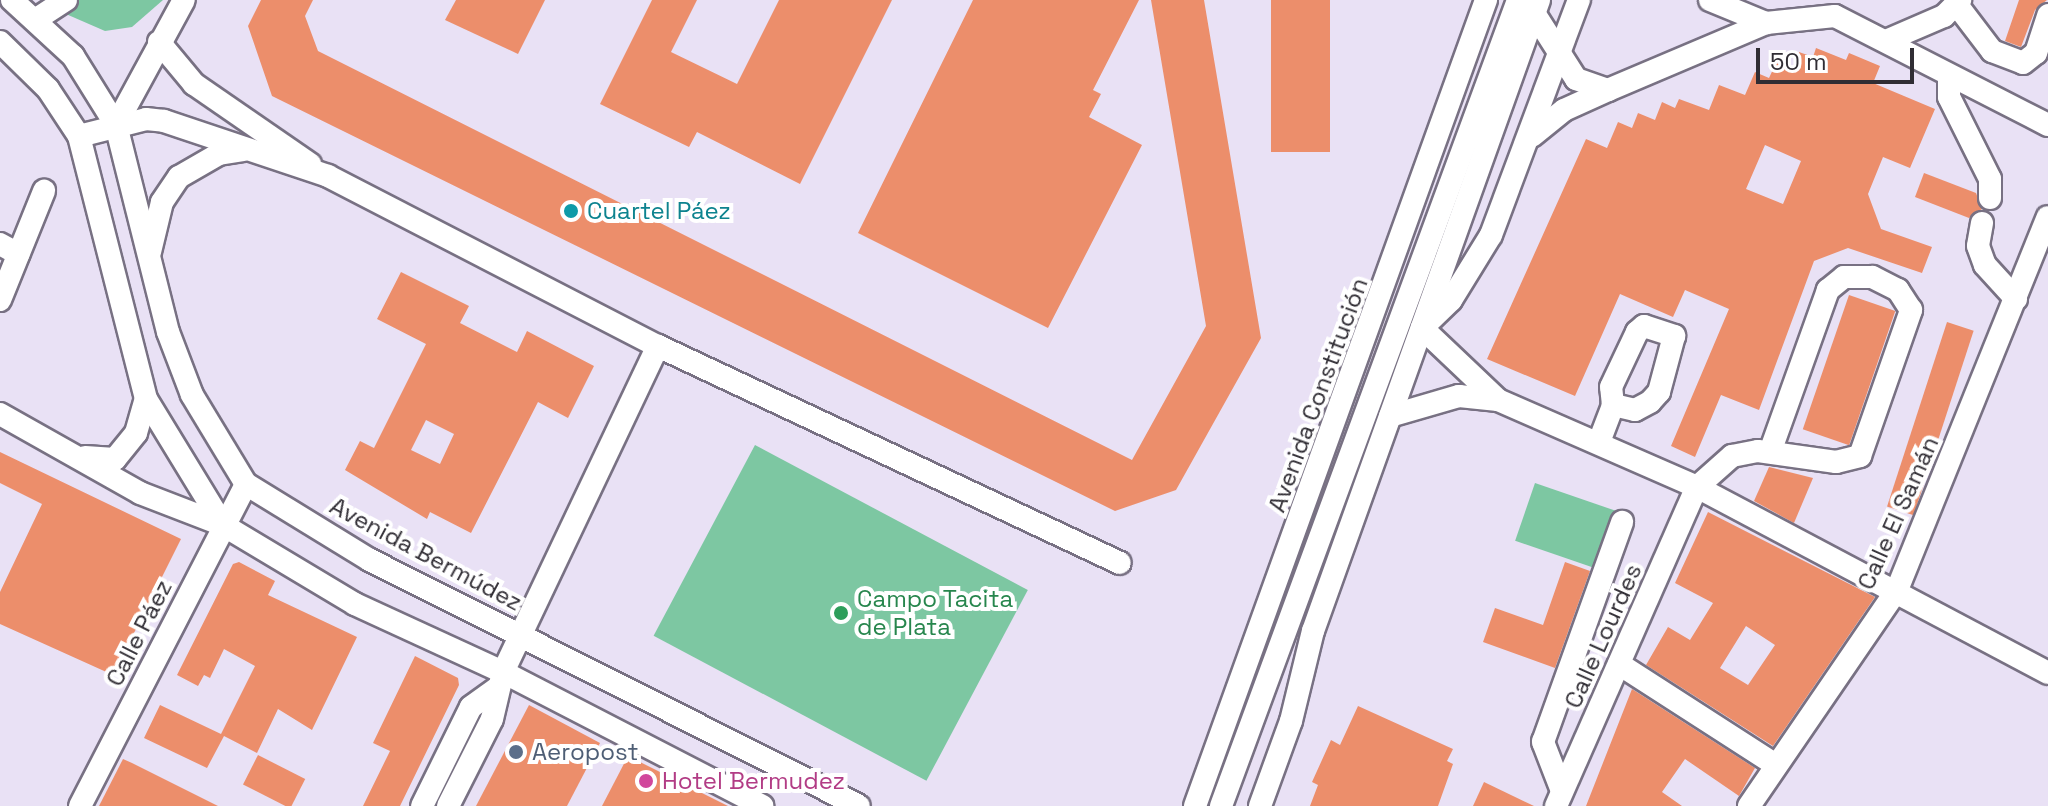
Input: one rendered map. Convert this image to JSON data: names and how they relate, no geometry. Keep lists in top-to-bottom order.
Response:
{
  "streets": {
    "street": [
      "Avenida Constitución",
      "Calle El Samán",
      "Avenida Bermúdez",
      "Calle Páez",
      "Calle Lourdes"
    ]
  },
  "crossings": [
    ["Avenida Bermúdez", "Calle Páez"]
  ],
  "places": [
    "Cuartel Páez",
    "Campo Tacita de Plata",
    "Aeropost",
    "Hotel Bermudez"
  ],
  "scale_bar": "50 m"
}
